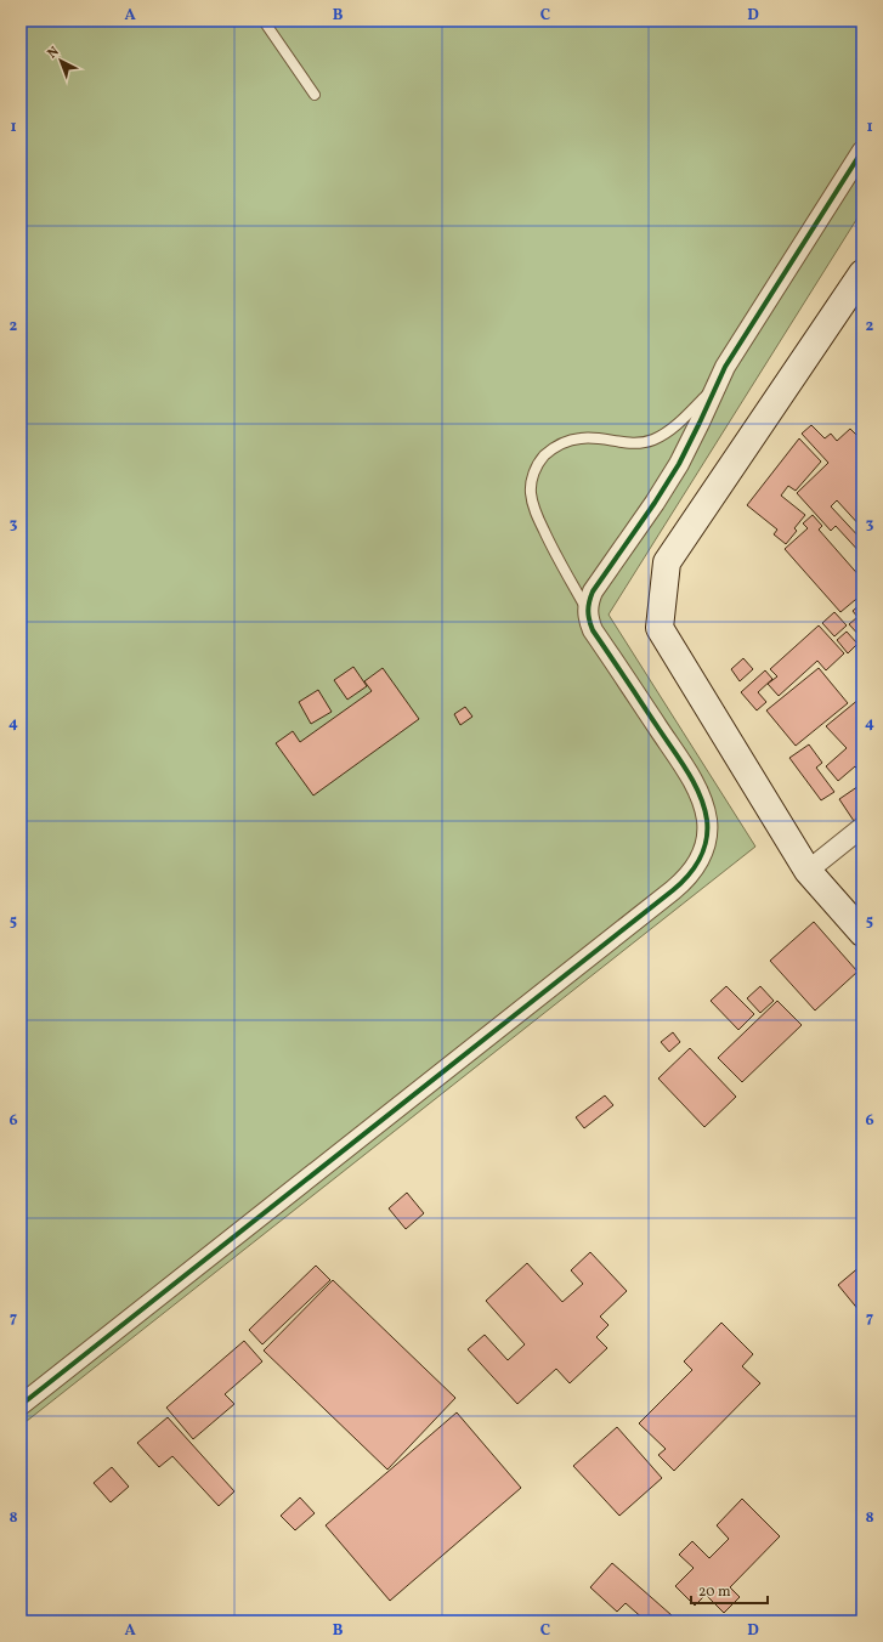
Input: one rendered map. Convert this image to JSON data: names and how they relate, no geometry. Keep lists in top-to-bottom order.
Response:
{
  "scale_bar": "20 m",
  "north": "top left",
  "grid": {
    "columns": [
      "A",
      "B",
      "C",
      "D"
    ],
    "rows": [
      "1",
      "2",
      "3",
      "4",
      "5",
      "6",
      "7",
      "8"
    ]
  }
}
